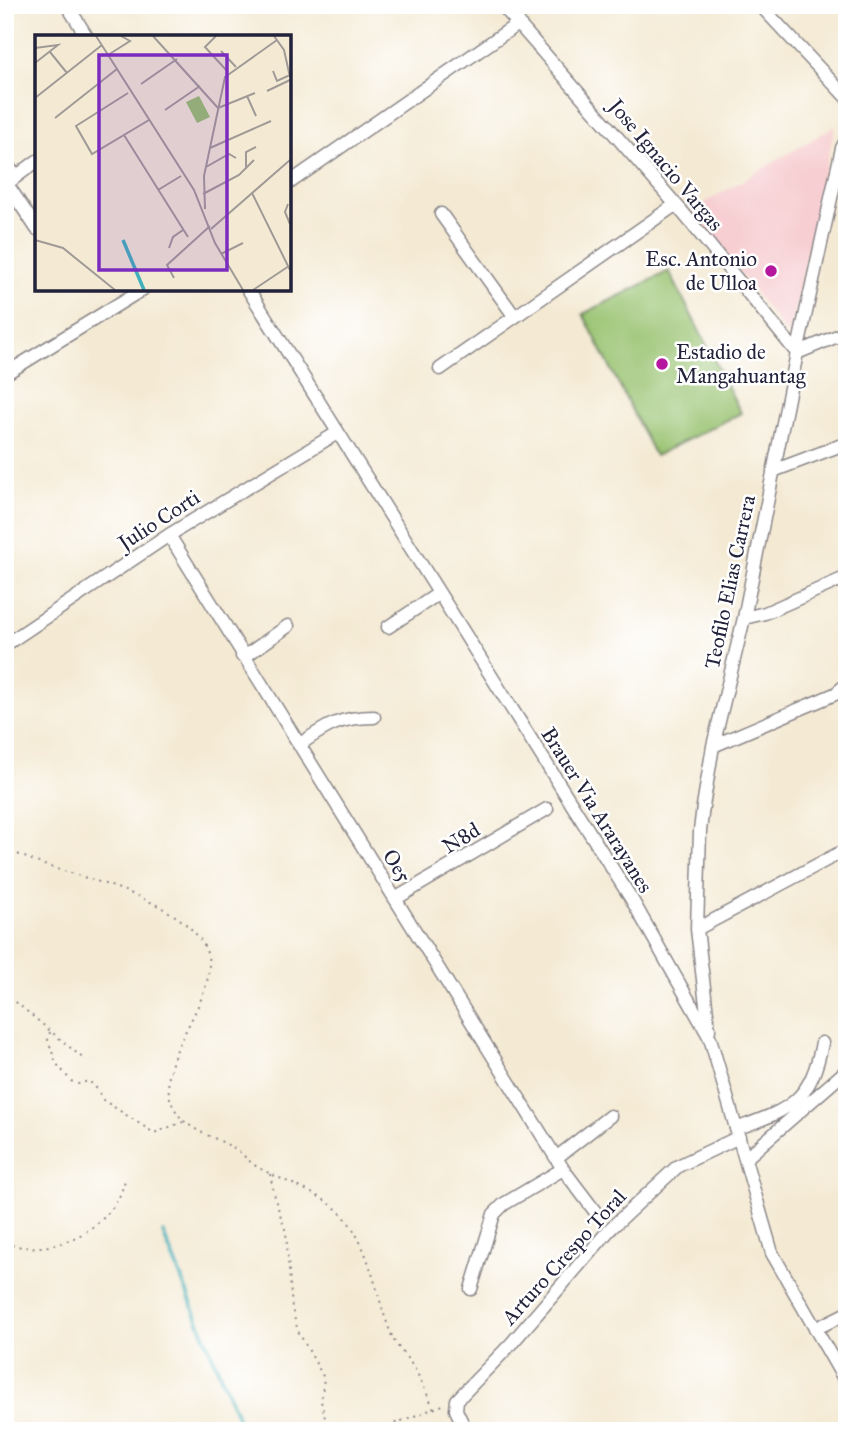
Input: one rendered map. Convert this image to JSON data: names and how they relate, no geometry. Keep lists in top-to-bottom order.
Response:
{
  "streets": {
    "street": [
      "Jose Ignacio Vargas",
      "Julio Corti",
      "Teofilo Elias Carrera",
      "Brauer Via Ararayanes",
      "N8d",
      "Oe5",
      "Arturo Crespo Toral"
    ]
  },
  "crossings": [
    ["Jose Ignacio Vargas", "Teofilo Elias Carrera"],
    ["Julio Corti", "Brauer Via Ararayanes"],
    ["Julio Corti", "Oe5"],
    ["Teofilo Elias Carrera", "Brauer Via Ararayanes"],
    ["Brauer Via Ararayanes", "Arturo Crespo Toral"],
    ["N8d", "Oe5"]
  ],
  "places": ["Esc. Antonio de Ulloa", "Estadio de Mangahuantag"]
}
